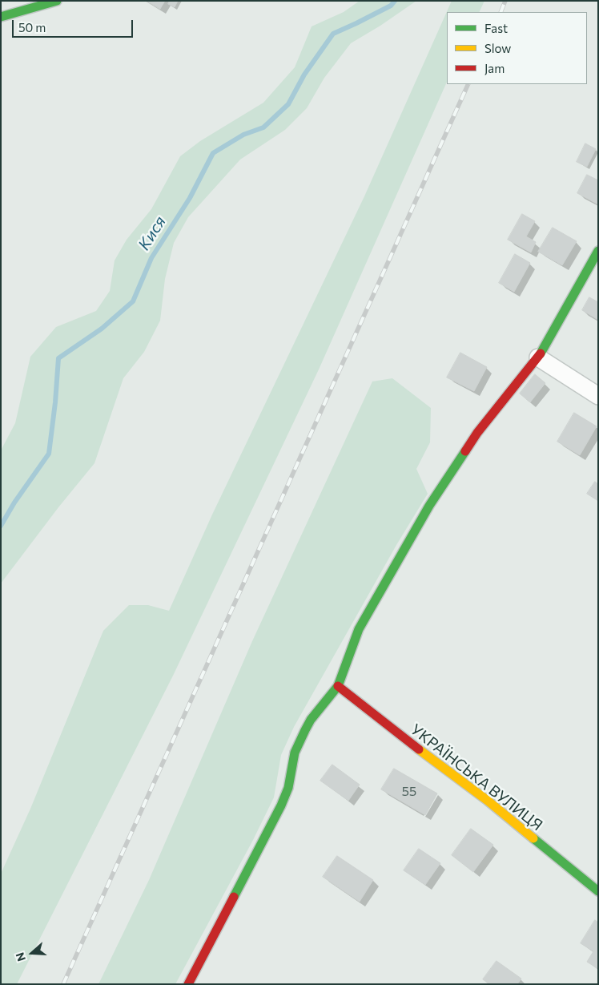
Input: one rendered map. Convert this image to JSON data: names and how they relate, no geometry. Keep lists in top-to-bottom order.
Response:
{
  "streets": {
    "street": ["УКРАЇНСЬКА ВУЛИЦЯ"]
  },
  "water": ["Кися"],
  "house_numbers": ["55"],
  "legend": ["Fast", "Slow", "Jam"],
  "scale_bar": "50 m",
  "north": "left"
}
